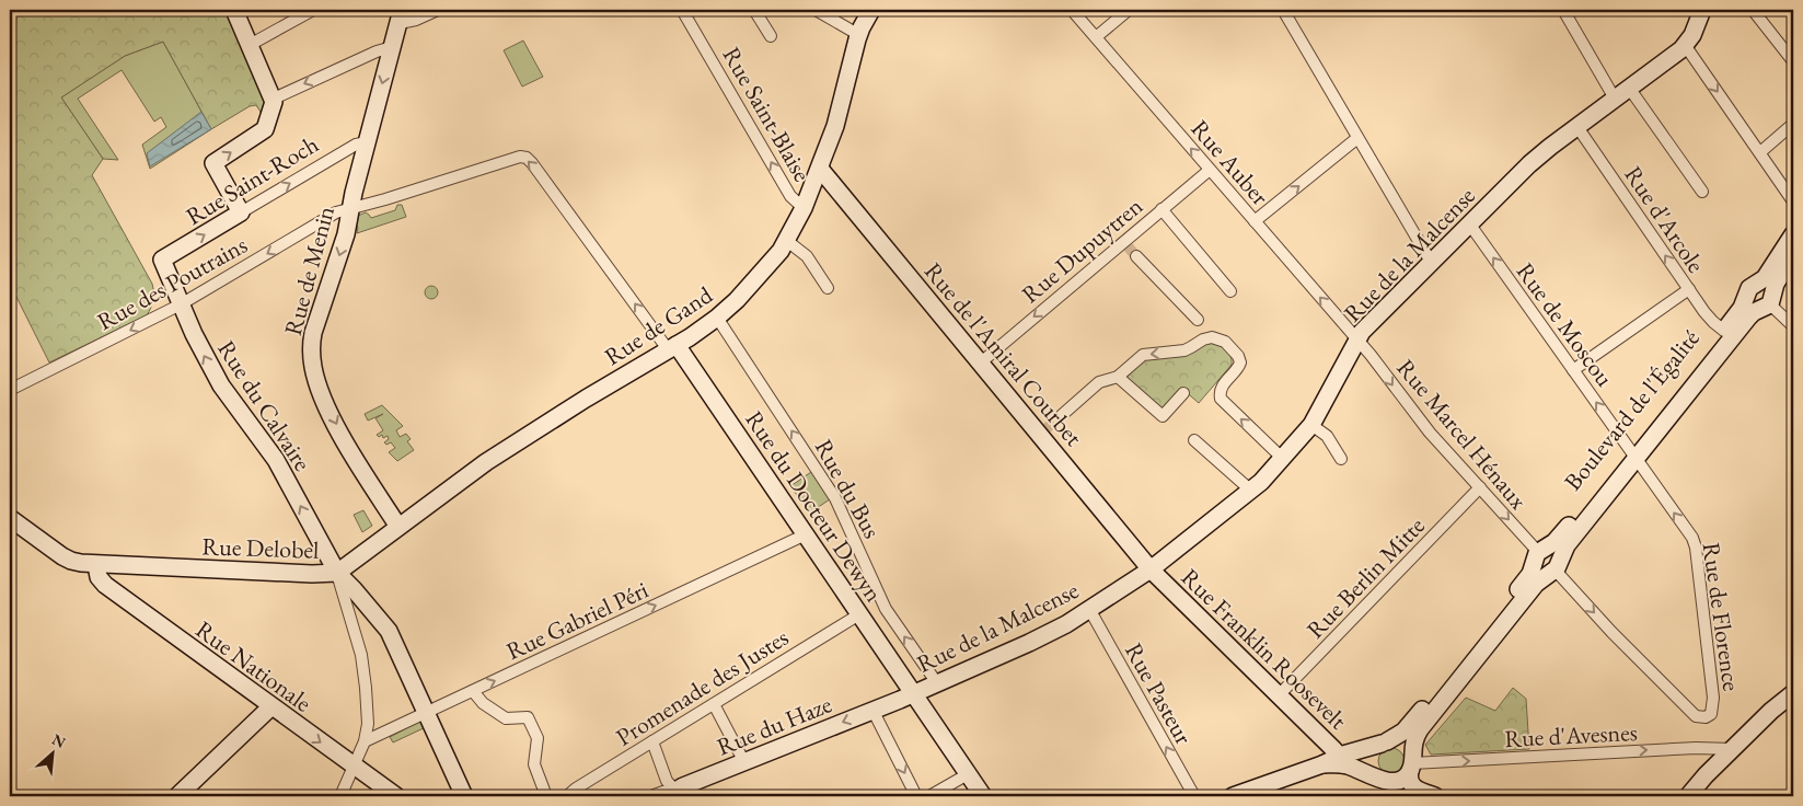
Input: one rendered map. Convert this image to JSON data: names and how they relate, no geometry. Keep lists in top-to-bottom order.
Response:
{
  "streets": {
    "street": [
      "Rue Saint-Blaise",
      "Rue Auber",
      "Rue Saint-Roch",
      "Rue d'Arcole",
      "Rue Dupuytren",
      "Rue de la Malcense",
      "Rue de Menin",
      "Rue des Poutrains",
      "Rue de Moscou",
      "Rue de Gand",
      "Rue de l'Amiral Courbet",
      "Rue du Calvaire",
      "Boulevard de l'Égalité",
      "Rue Marcel Hénaux",
      "Rue du Bus",
      "Rue du Docteur Dewyn",
      "Rue Delobel",
      "Rue Berlin Mitte",
      "Rue de Florence",
      "Rue Gabriel Péri",
      "Rue Franklin Roosevelt",
      "Rue Nationale",
      "Promenade des Justes",
      "Rue Pasteur",
      "Rue du Haze",
      "Rue d'Avesnes"
    ]
  },
  "crossings": [
    ["Rue Saint-Blaise", "Rue de Gand"],
    ["Rue Auber", "Rue Dupuytren"],
    ["Rue Auber", "Rue de la Malcense"],
    ["Rue Auber", "Rue Marcel Hénaux"],
    ["Rue Saint-Roch", "Rue de Menin"],
    ["Rue Saint-Roch", "Rue du Calvaire"],
    ["Rue d'Arcole", "Rue de la Malcense"],
    ["Rue d'Arcole", "Boulevard de l'Égalité"],
    ["Rue Dupuytren", "Rue de l'Amiral Courbet"],
    ["Rue de la Malcense", "Rue de Moscou"],
    ["Rue de la Malcense", "Rue de l'Amiral Courbet"],
    ["Rue de la Malcense", "Rue Marcel Hénaux"],
    ["Rue de la Malcense", "Rue du Bus"],
    ["Rue de la Malcense", "Rue du Docteur Dewyn"],
    ["Rue de la Malcense", "Rue Franklin Roosevelt"],
    ["Rue de la Malcense", "Rue Pasteur"],
    ["Rue de la Malcense", "Rue du Haze"],
    ["Rue de Menin", "Rue des Poutrains"],
    ["Rue de Menin", "Rue de Gand"],
    ["Rue des Poutrains", "Rue de Gand"],
    ["Rue des Poutrains", "Rue du Calvaire"],
    ["Rue des Poutrains", "Rue du Docteur Dewyn"],
    ["Rue de Moscou", "Boulevard de l'Égalité"],
    ["Rue de Moscou", "Rue de Florence"],
    ["Rue de Gand", "Rue de l'Amiral Courbet"],
    ["Rue de Gand", "Rue du Calvaire"],
    ["Rue de Gand", "Rue du Bus"],
    ["Rue de Gand", "Rue du Docteur Dewyn"],
    ["Rue de Gand", "Rue Delobel"],
    ["Rue de l'Amiral Courbet", "Rue Franklin Roosevelt"],
    ["Rue du Calvaire", "Rue Delobel"],
    ["Rue du Calvaire", "Rue Gabriel Péri"],
    ["Boulevard de l'Égalité", "Rue Marcel Hénaux"],
    ["Boulevard de l'Égalité", "Rue de Florence"],
    ["Boulevard de l'Égalité", "Rue Franklin Roosevelt"],
    ["Boulevard de l'Égalité", "Rue d'Avesnes"],
    ["Rue Marcel Hénaux", "Rue Berlin Mitte"],
    ["Rue Marcel Hénaux", "Rue de Florence"],
    ["Rue du Docteur Dewyn", "Rue Gabriel Péri"],
    ["Rue du Docteur Dewyn", "Promenade des Justes"],
    ["Rue du Docteur Dewyn", "Rue du Haze"],
    ["Rue Delobel", "Rue Nationale"],
    ["Rue Berlin Mitte", "Rue Franklin Roosevelt"]
  ],
  "one_way": [
    "Rue Saint-Blaise",
    "Rue Auber",
    "Rue Dupuytren",
    "Rue de Menin",
    "Rue des Poutrains",
    "Rue de Moscou",
    "Rue du Calvaire",
    "Rue Marcel Hénaux",
    "Rue du Bus",
    "Rue Gabriel Péri",
    "Rue Pasteur",
    "Rue du Haze",
    "Rue d'Avesnes"
  ],
  "north": "top right"
}
